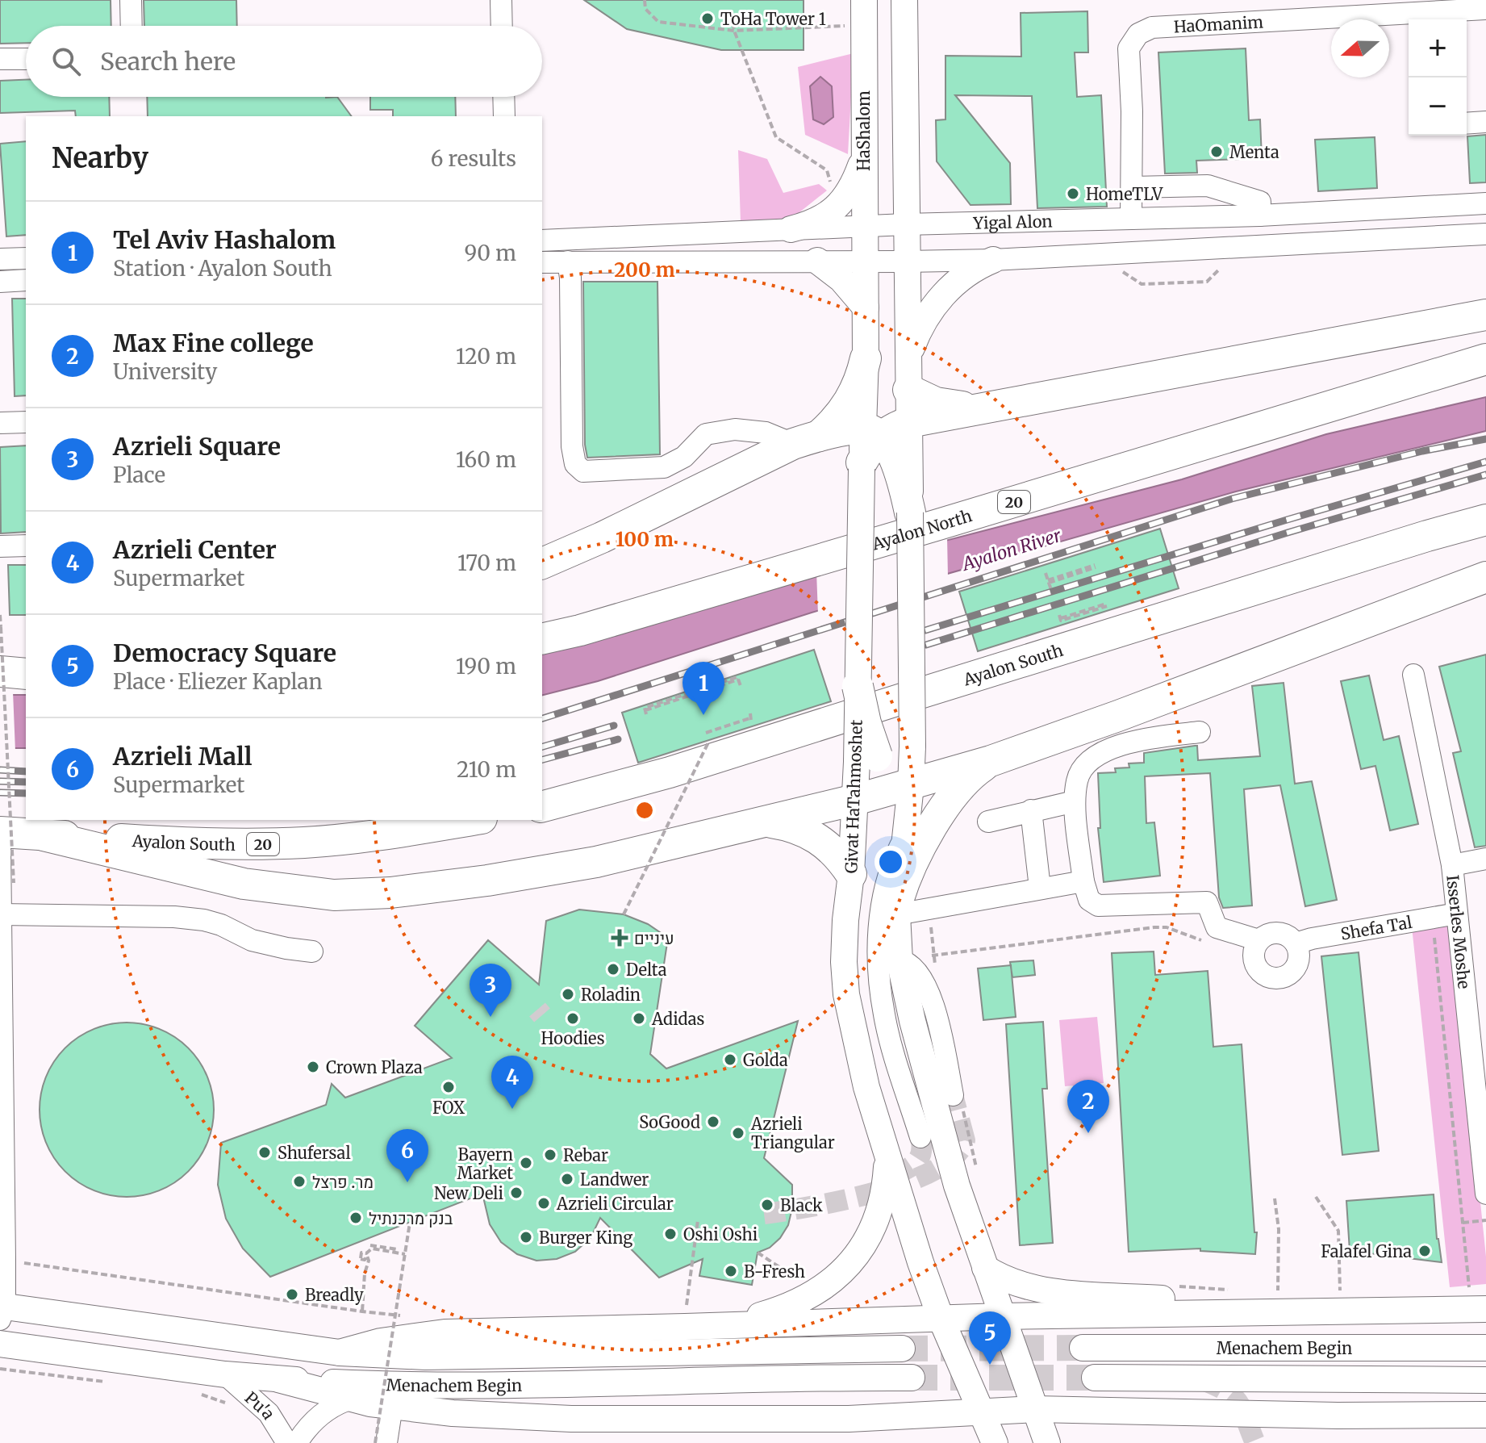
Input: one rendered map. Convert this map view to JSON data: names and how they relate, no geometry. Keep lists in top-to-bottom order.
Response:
{
  "streets": {
    "highway": ["20", "Ayalon North", "Ayalon South"],
    "main road": ["HaShalom", "Givat HaTahmoshet", "Menachem Begin"],
    "street": [
      "HaOmanim",
      "Yigal Alon",
      "Shefa Tal",
      "Isserles Moshe",
      "Pu'a"
    ]
  },
  "crossings": [
    ["HaOmanim", "Yigal Alon"],
    ["HaShalom", "Yigal Alon"],
    ["Shefa Tal", "Isserles Moshe"],
    ["Menachem Begin", "Pu'a"]
  ],
  "water": ["Ayalon River"],
  "places": {
    "other": [
      "ToHa Tower 1",
      "Menta",
      "HomeTLV",
      "Delta",
      "Roladin",
      "Hoodies",
      "Adidas",
      "Golda",
      "Crown Plaza",
      "FOX",
      "SoGood",
      "Azrieli Triangular",
      "Shufersal",
      "Rebar",
      "Bayern Market",
      "Landwer",
      "מר. פרצל",
      "New Deli",
      "Azrieli Circular",
      "Black",
      "בנק מרכנתיל",
      "Oshi Oshi",
      "Burger King",
      "Falafel Gina",
      "B-Fresh",
      "Breadly"
    ],
    "health": ["עיניים"]
  },
  "north": "left",
  "page": {
    "map_buttons": ["+", "−"],
    "search": "Search here",
    "heading": ["Nearby", "6 results"],
    "list": [
      {
        "mark": "1",
        "name": "Tel Aviv Hashalom",
        "note": "Station · Ayalon South",
        "value": "90 m"
      },
      {
        "mark": "2",
        "name": "Max Fine college",
        "note": "University",
        "value": "120 m"
      },
      {
        "mark": "3",
        "name": "Azrieli Square",
        "note": "Place",
        "value": "160 m"
      },
      {
        "mark": "4",
        "name": "Azrieli Center",
        "note": "Supermarket",
        "value": "170 m"
      },
      {
        "mark": "5",
        "name": "Democracy Square",
        "note": "Place · Eliezer Kaplan",
        "value": "190 m"
      },
      {
        "mark": "6",
        "name": "Azrieli Mall",
        "note": "Supermarket",
        "value": "210 m"
      }
    ],
    "pins": [
      "1",
      "3",
      "4",
      "2",
      "6",
      "5"
    ]
  },
  "rings": ["200 m", "100 m"]
}
